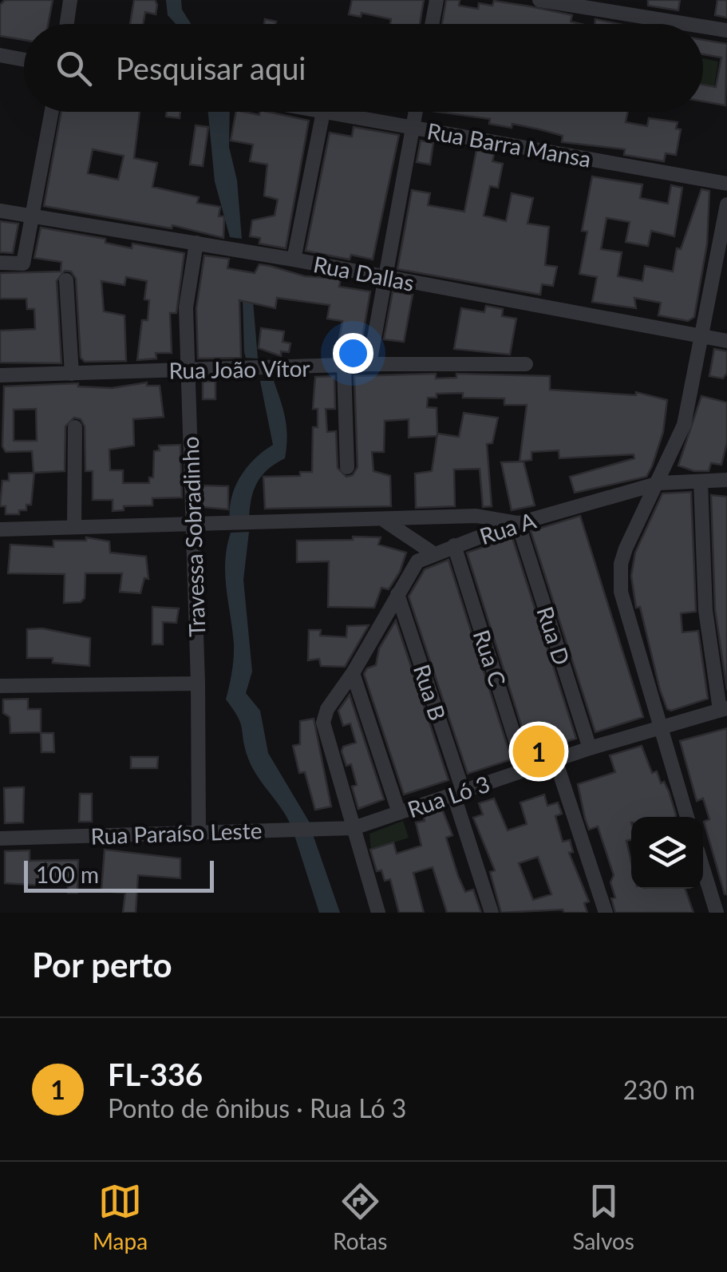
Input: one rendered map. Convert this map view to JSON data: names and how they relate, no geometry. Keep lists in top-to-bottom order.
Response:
{
  "streets": {
    "street": [
      "Rua Barra Mansa",
      "Rua Dallas",
      "Rua João Vítor",
      "Rua A",
      "Travessa Sobradinho",
      "Rua D",
      "Rua C",
      "Rua B",
      "Rua Ló 3",
      "Rua Paraíso Leste"
    ]
  },
  "crossings": [
    ["Rua Dallas", "Travessa Sobradinho"],
    ["Rua João Vítor", "Travessa Sobradinho"],
    ["Rua A", "Rua D"],
    ["Rua A", "Rua C"],
    ["Rua A", "Rua B"],
    ["Rua A", "Rua Ló 3"],
    ["Rua A", "Rua Paraíso Leste"],
    ["Travessa Sobradinho", "Rua Paraíso Leste"],
    ["Rua D", "Rua Ló 3"],
    ["Rua C", "Rua Ló 3"],
    ["Rua B", "Rua Ló 3"],
    ["Rua Ló 3", "Rua Paraíso Leste"]
  ],
  "scale_bar": "100 m",
  "page": {
    "search": "Pesquisar aqui",
    "pins": "1",
    "scale": "100 m",
    "heading": "Por perto",
    "list": [
      {
        "mark": "1",
        "name": "FL-336",
        "note": "Ponto de ônibus · Rua Ló 3",
        "value": "230 m"
      }
    ],
    "nav": ["Mapa", "Rotas", "Salvos"]
  }
}
